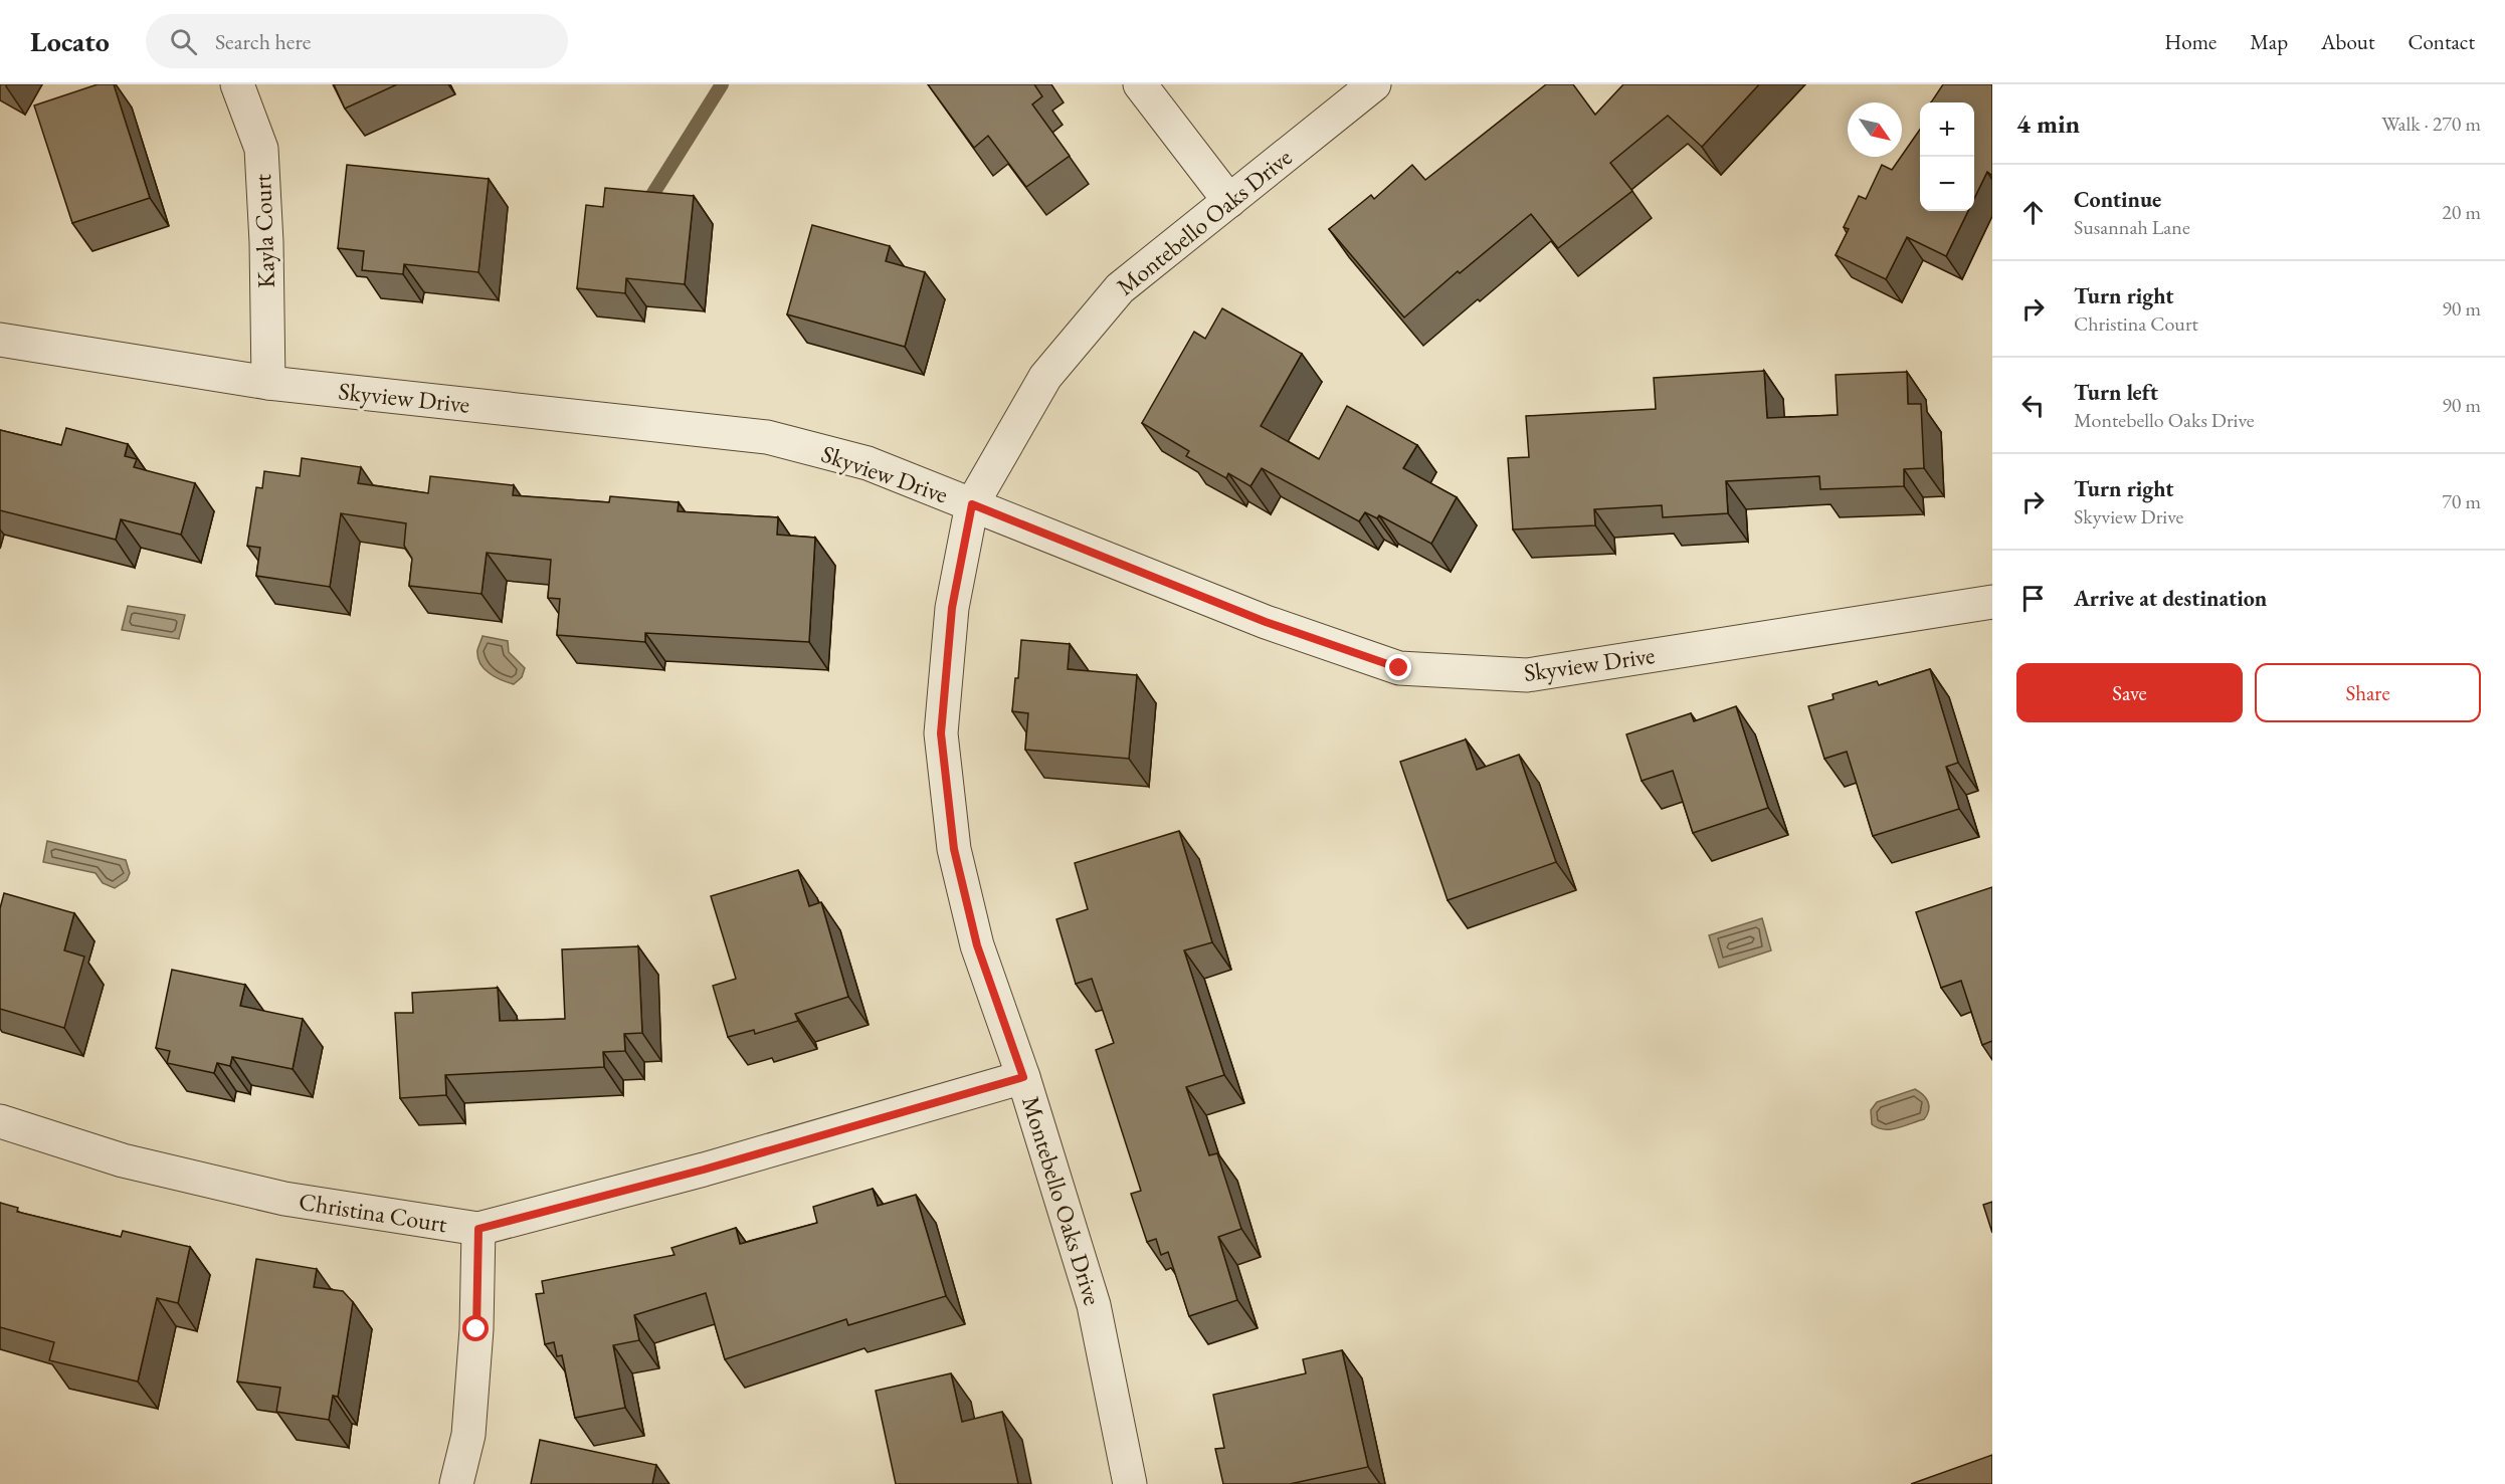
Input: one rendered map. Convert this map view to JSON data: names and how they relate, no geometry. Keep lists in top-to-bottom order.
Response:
{
  "streets": {
    "street": [
      "Montebello Oaks Drive",
      "Kayla Court",
      "Skyview Drive",
      "Christina Court"
    ]
  },
  "crossings": [
    ["Montebello Oaks Drive", "Skyview Drive"],
    ["Montebello Oaks Drive", "Christina Court"],
    ["Kayla Court", "Skyview Drive"]
  ],
  "north": "bottom right",
  "page": {
    "header": "Locato",
    "search": "Search here",
    "nav": [
      "Home",
      "Map",
      "About",
      "Contact"
    ],
    "heading": ["4 min", "Walk · 270 m"],
    "map_buttons": ["+", "−"],
    "list": [
      ["Continue", "Susannah Lane", "20 m"],
      ["Turn right", "Christina Court", "90 m"],
      ["Turn left", "Montebello Oaks Drive", "90 m"],
      ["Turn right", "Skyview Drive", "70 m"],
      "Arrive at destination"
    ],
    "buttons": ["Save", "Share"]
  }
}
